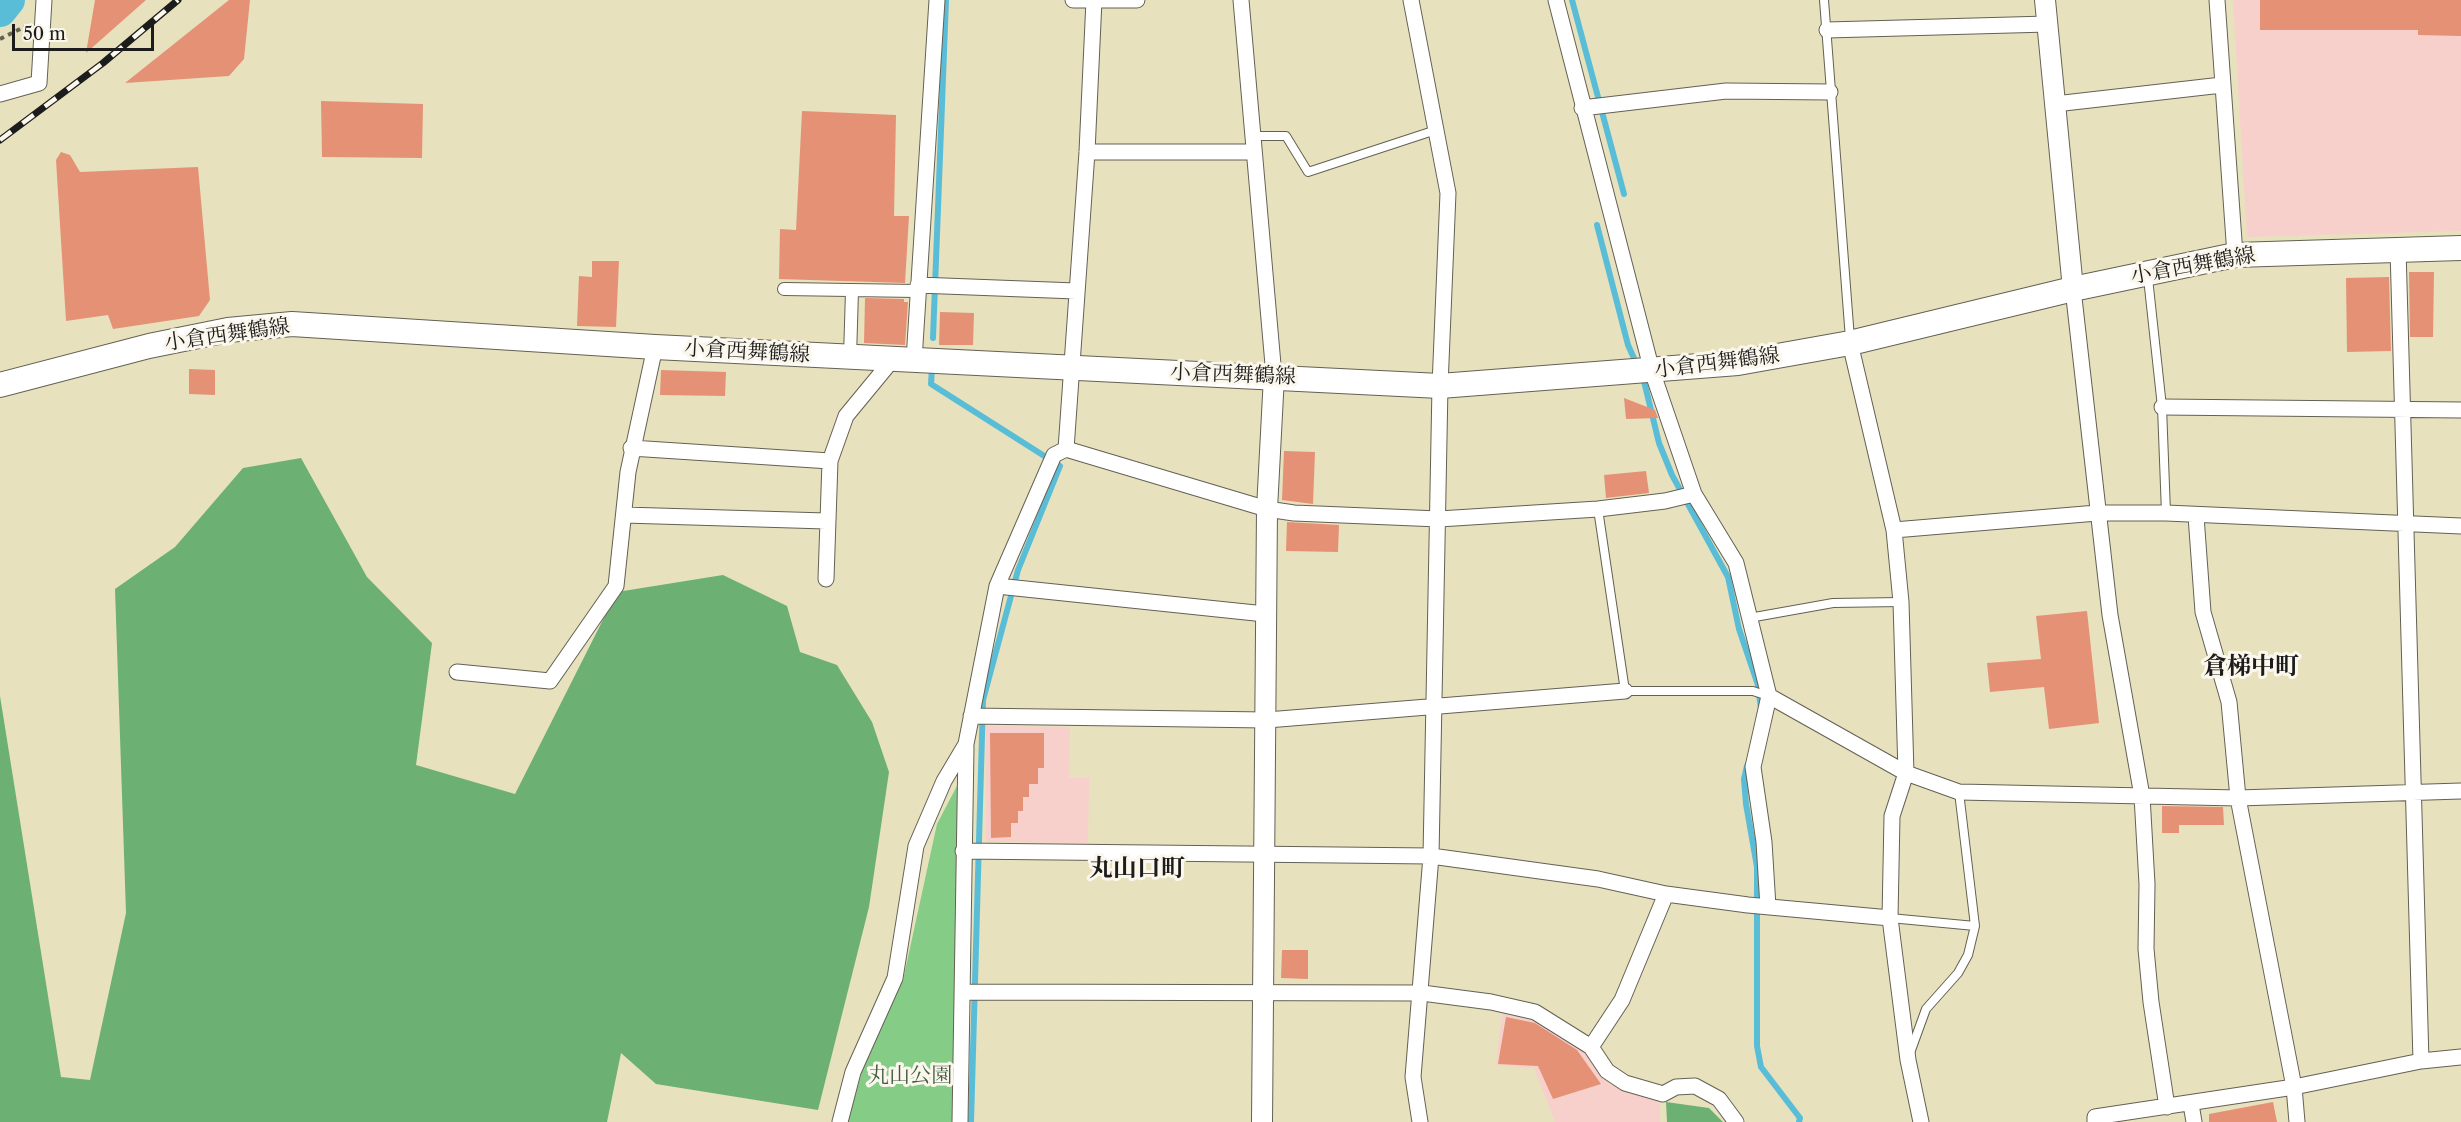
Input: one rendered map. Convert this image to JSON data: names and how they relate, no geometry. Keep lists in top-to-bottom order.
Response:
{
  "streets": {
    "main road": ["小倉西舞鶴線"]
  },
  "districts": ["倉梯中町", "丸山口町"],
  "parks": ["丸山公園"],
  "scale_bar": "50 m"
}
